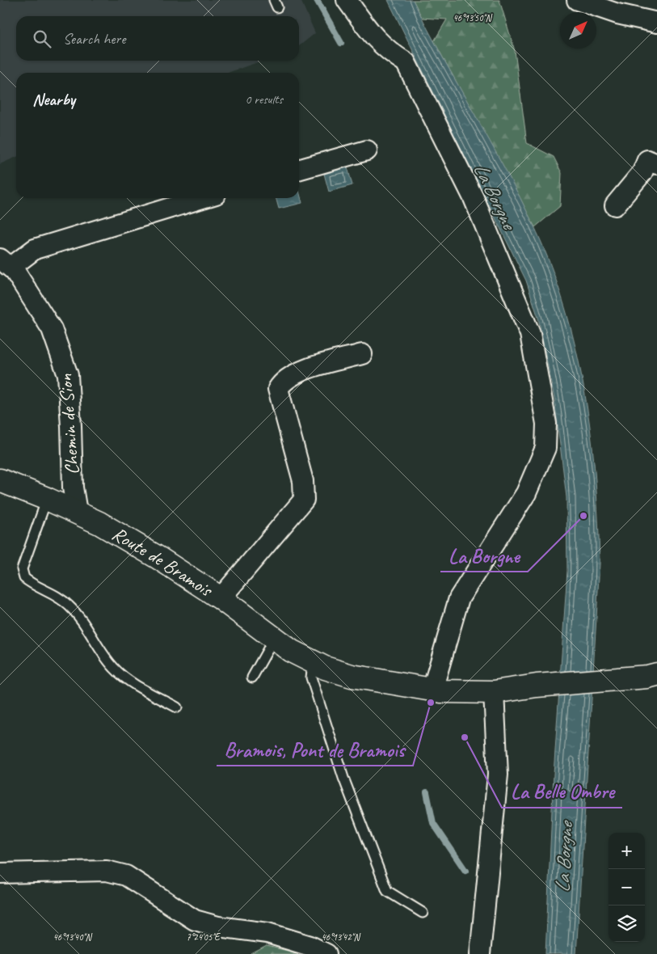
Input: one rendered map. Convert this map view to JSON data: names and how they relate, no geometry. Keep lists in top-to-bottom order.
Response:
{
  "streets": {
    "street": ["Chemin de Sion", "Route de Bramois"]
  },
  "crossings": [
    ["Chemin de Sion", "Route de Bramois"]
  ],
  "water": ["La Borgne"],
  "places": ["La Borgne", "Bramois, Pont de Bramois", "La Belle Ombre"],
  "north": "top right",
  "page": {
    "search": "Search here",
    "heading": ["Nearby", "0 results"],
    "map_buttons": ["+", "−"]
  },
  "coordinates": [
    "46°13'50\"N",
    "7°24'05\"E",
    "46°13'40\"N",
    "46°13'42\"N"
  ]
}
